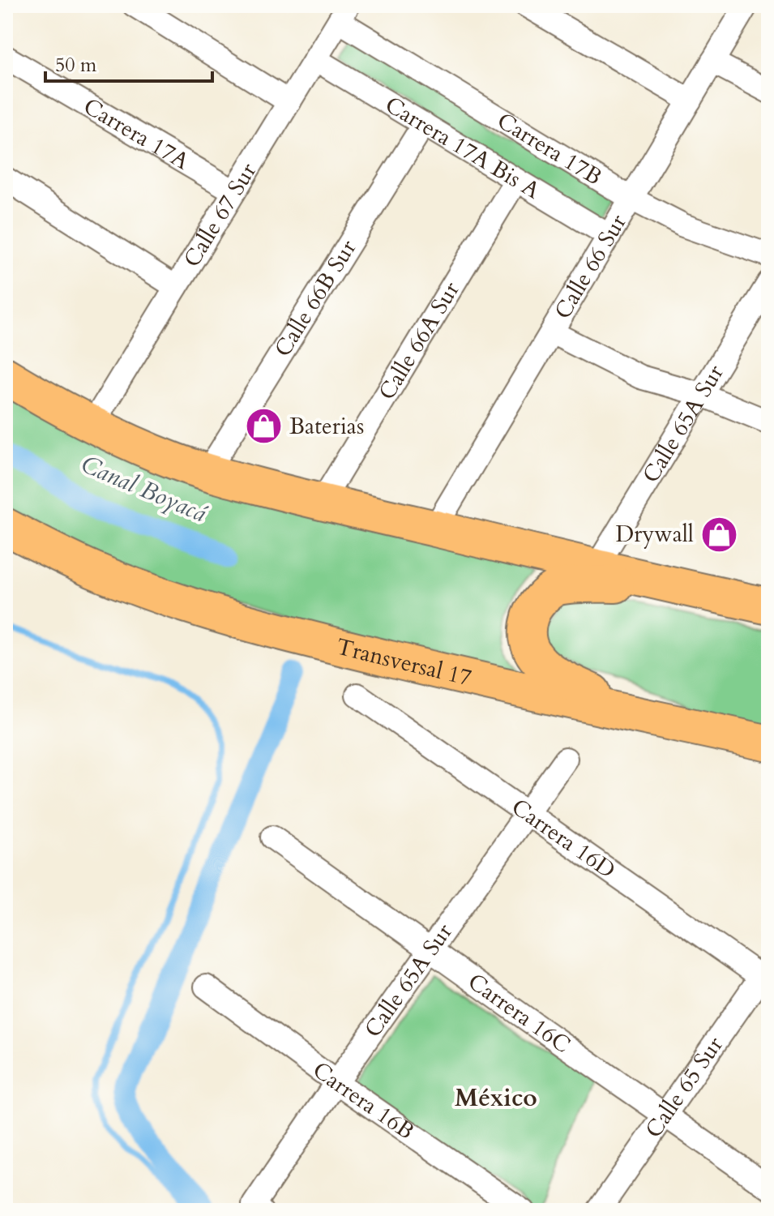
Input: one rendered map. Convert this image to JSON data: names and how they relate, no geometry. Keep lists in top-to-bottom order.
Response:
{
  "streets": {
    "highway": ["Transversal 17"],
    "street": [
      "Carrera 17A",
      "Carrera 17A Bis A",
      "Carrera 17B",
      "Calle 67 Sur",
      "Calle 66 Sur",
      "Calle 66B Sur",
      "Calle 66A Sur",
      "Calle 65A Sur",
      "Carrera 16D",
      "Carrera 16C",
      "Calle 65 Sur",
      "Carrera 16B"
    ]
  },
  "crossings": [
    ["Carrera 17A", "Calle 67 Sur"],
    ["Carrera 17A Bis A", "Calle 67 Sur"],
    ["Carrera 17A Bis A", "Calle 66 Sur"],
    ["Carrera 17A Bis A", "Calle 66B Sur"],
    ["Carrera 17A Bis A", "Calle 66A Sur"],
    ["Carrera 17B", "Calle 67 Sur"],
    ["Carrera 17B", "Calle 66 Sur"],
    ["Calle 65A Sur", "Carrera 16D"],
    ["Calle 65A Sur", "Carrera 16C"],
    ["Calle 65A Sur", "Carrera 16B"],
    ["Carrera 16D", "Calle 65 Sur"],
    ["Carrera 16C", "Calle 65 Sur"]
  ],
  "districts": ["México"],
  "water": ["Canal Boyacá"],
  "places": {
    "shop": ["Baterias", "Drywall"]
  },
  "scale_bar": "50 m"
}
